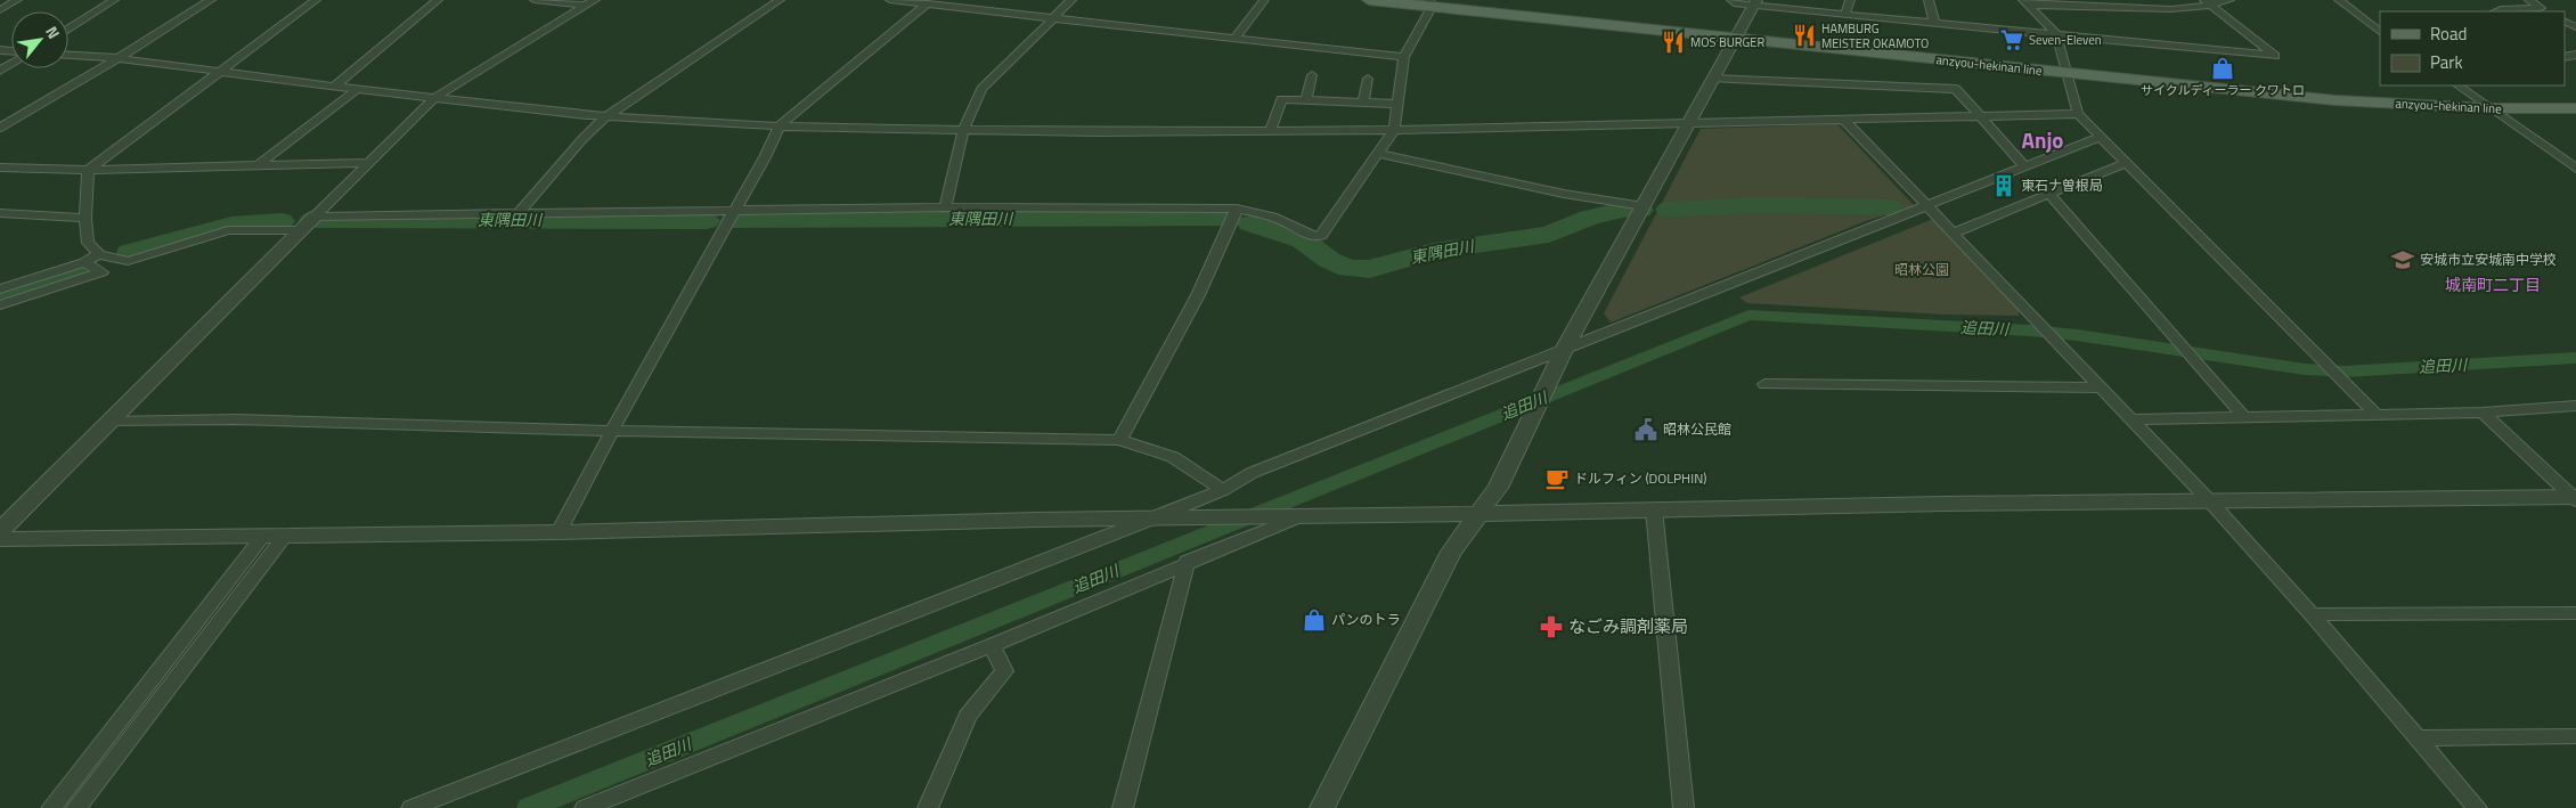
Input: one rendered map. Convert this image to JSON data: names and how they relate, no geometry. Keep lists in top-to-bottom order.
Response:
{
  "streets": {
    "main road": ["anzyou-hekinan line"]
  },
  "districts": ["Anjo", "城南町二丁目"],
  "water": ["東隅田川", "追田川"],
  "parks": ["昭林公園"],
  "places": {
    "restaurant": ["HAMBURG MEISTER OKAMOTO", "MOS BURGER"],
    "supermarket": ["Seven-Eleven"],
    "shop": ["サイクルディーラー クワトロ", "パンのトラ"],
    "building": ["東石ナ曽根局"],
    "school or university": ["安城市立安城南中学校"],
    "public building": ["昭林公民館"],
    "cafe": ["ドルフィン (DOLPHIN)"],
    "pharmacy": ["なごみ調剤薬局"]
  },
  "legend": ["Road", "Park"],
  "north": "top right"
}
